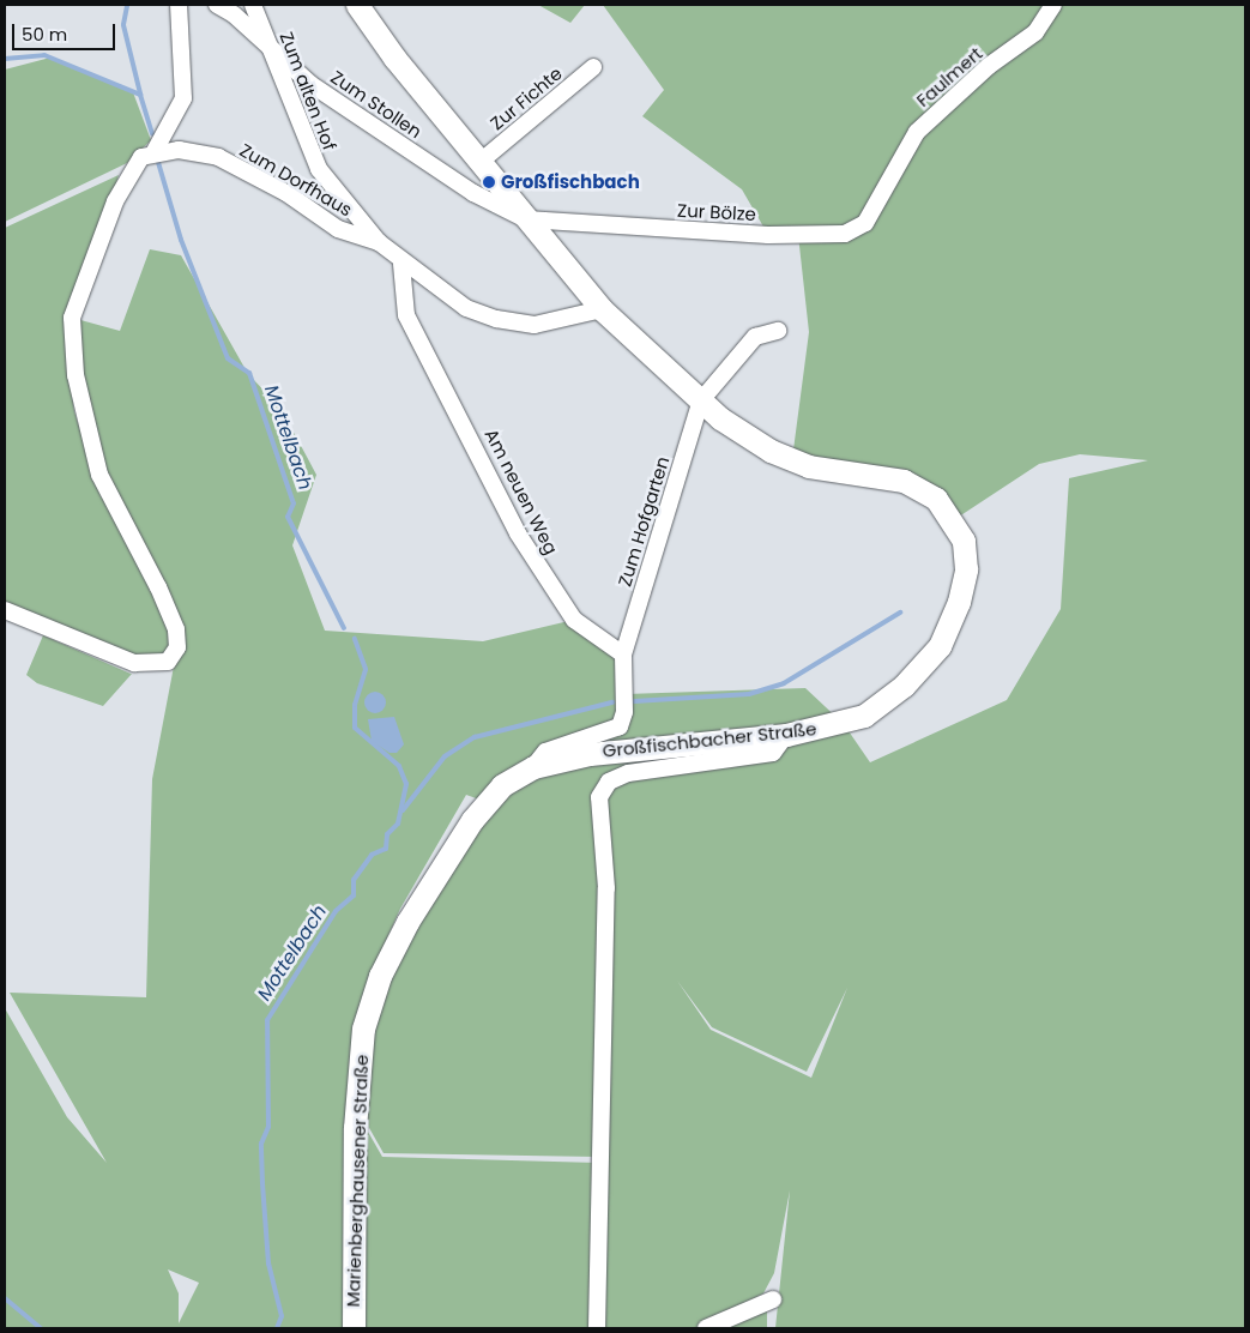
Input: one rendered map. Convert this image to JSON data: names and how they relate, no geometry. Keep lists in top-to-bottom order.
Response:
{
  "streets": {
    "main road": ["Großfischbacher Straße", "Marienberghausener Straße"],
    "street": [
      "Faulmert",
      "Zum alten Hof",
      "Zur Fichte",
      "Zum Stollen",
      "Zum Dorfhaus",
      "Zur Bölze",
      "Am neuen Weg",
      "Zum Hofgarten"
    ]
  },
  "crossings": [
    ["Faulmert", "Zur Bölze"],
    ["Zum alten Hof", "Zum Stollen"],
    ["Zum alten Hof", "Zum Dorfhaus"],
    ["Zur Fichte", "Großfischbacher Straße"],
    ["Zum Stollen", "Zur Bölze"],
    ["Zum Stollen", "Großfischbacher Straße"],
    ["Zum Dorfhaus", "Am neuen Weg"],
    ["Zum Dorfhaus", "Großfischbacher Straße"],
    ["Zur Bölze", "Großfischbacher Straße"],
    ["Am neuen Weg", "Zum Hofgarten"],
    ["Zum Hofgarten", "Großfischbacher Straße"],
    ["Großfischbacher Straße", "Marienberghausener Straße"]
  ],
  "water": ["Mottelbach"],
  "places": ["Großfischbach"],
  "scale_bar": "50 m"
}
